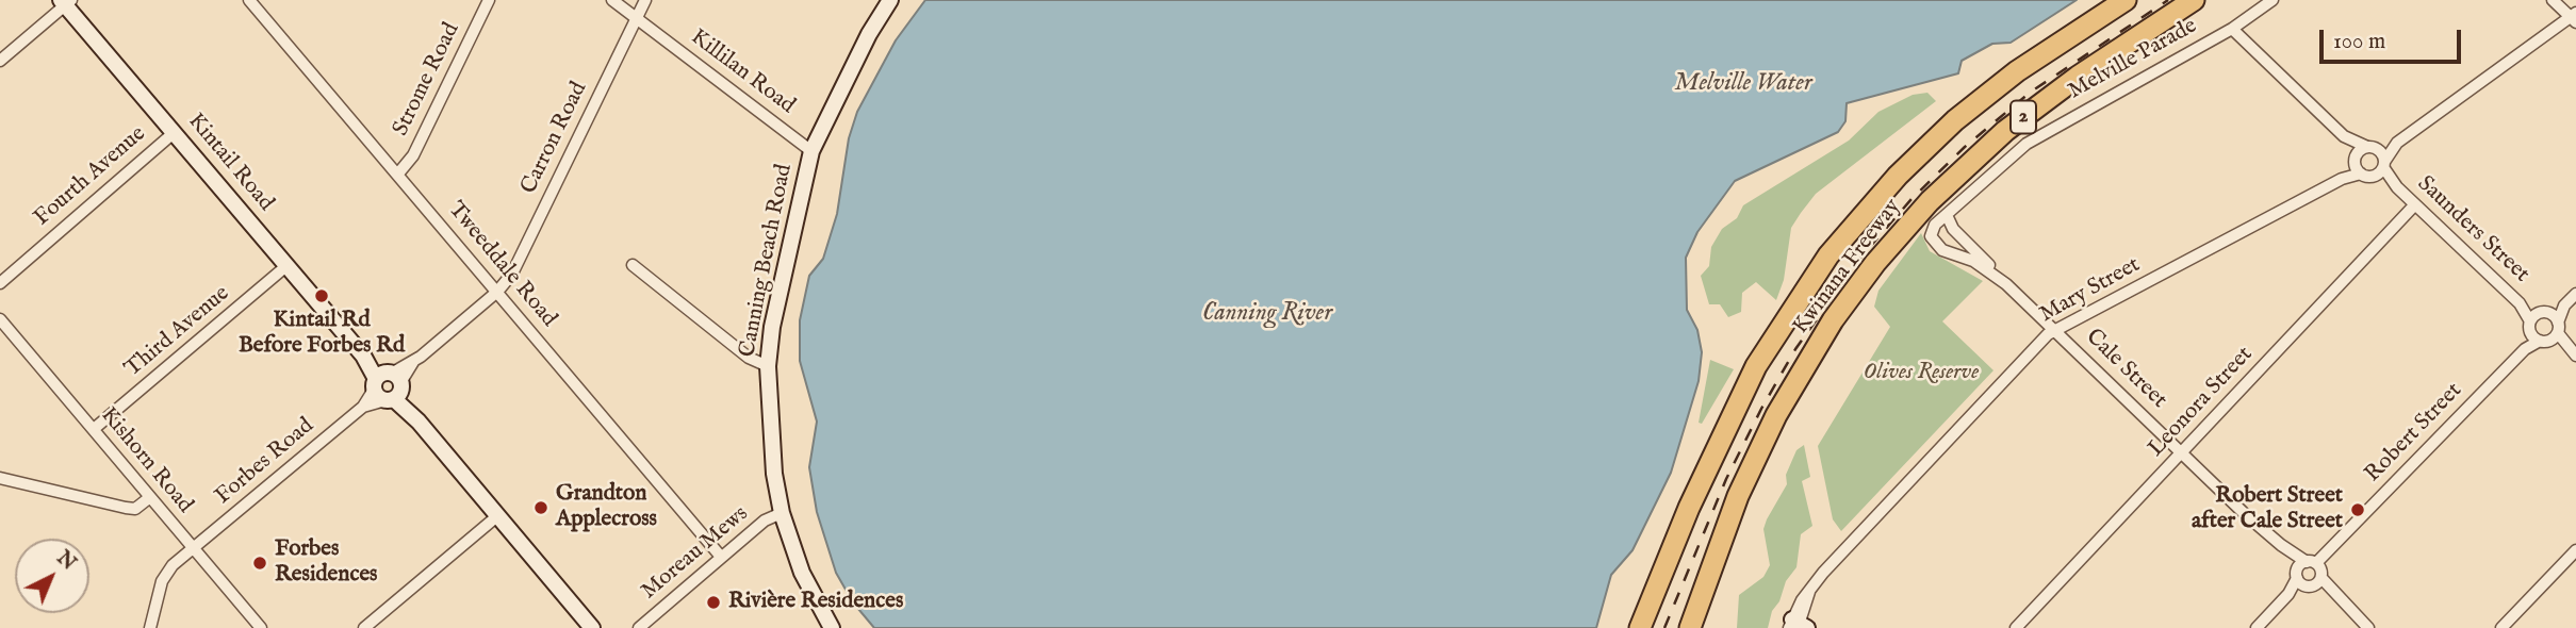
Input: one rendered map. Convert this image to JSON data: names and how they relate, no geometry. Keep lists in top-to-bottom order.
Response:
{
  "streets": {
    "highway": ["2", "Kwinana Freeway"],
    "main road": ["Kintail Road", "Canning Beach Road"],
    "street": [
      "Melville Parade",
      "Killilan Road",
      "Strome Road",
      "Carron Road",
      "Fourth Avenue",
      "Saunders Street",
      "Tweeddale Road",
      "Mary Street",
      "Third Avenue",
      "Cale Street",
      "Leonora Street",
      "Robert Street",
      "Kishorn Road",
      "Forbes Road",
      "Moreau Mews"
    ]
  },
  "crossings": [
    ["Melville Parade", "Cale Street"],
    ["Killilan Road", "Carron Road"],
    ["Killilan Road", "Canning Beach Road"],
    ["Strome Road", "Tweeddale Road"],
    ["Carron Road", "Tweeddale Road"],
    ["Carron Road", "Forbes Road"],
    ["Kintail Road", "Fourth Avenue"],
    ["Kintail Road", "Third Avenue"],
    ["Kintail Road", "Forbes Road"],
    ["Saunders Street", "Mary Street"],
    ["Saunders Street", "Leonora Street"],
    ["Saunders Street", "Robert Street"],
    ["Canning Beach Road", "Moreau Mews"],
    ["Tweeddale Road", "Forbes Road"],
    ["Tweeddale Road", "Moreau Mews"],
    ["Mary Street", "Cale Street"],
    ["Third Avenue", "Kishorn Road"],
    ["Cale Street", "Leonora Street"],
    ["Cale Street", "Robert Street"],
    ["Kishorn Road", "Forbes Road"]
  ],
  "water": ["Melville Water", "Canning River"],
  "parks": ["Olives Reserve"],
  "places": [
    "Kintail Rd Before Forbes Rd",
    "Grandton Applecross",
    "Robert Street after Cale Street",
    "Forbes Residences",
    "Rivière Residences"
  ],
  "scale_bar": "100 m",
  "north": "top right"
}
